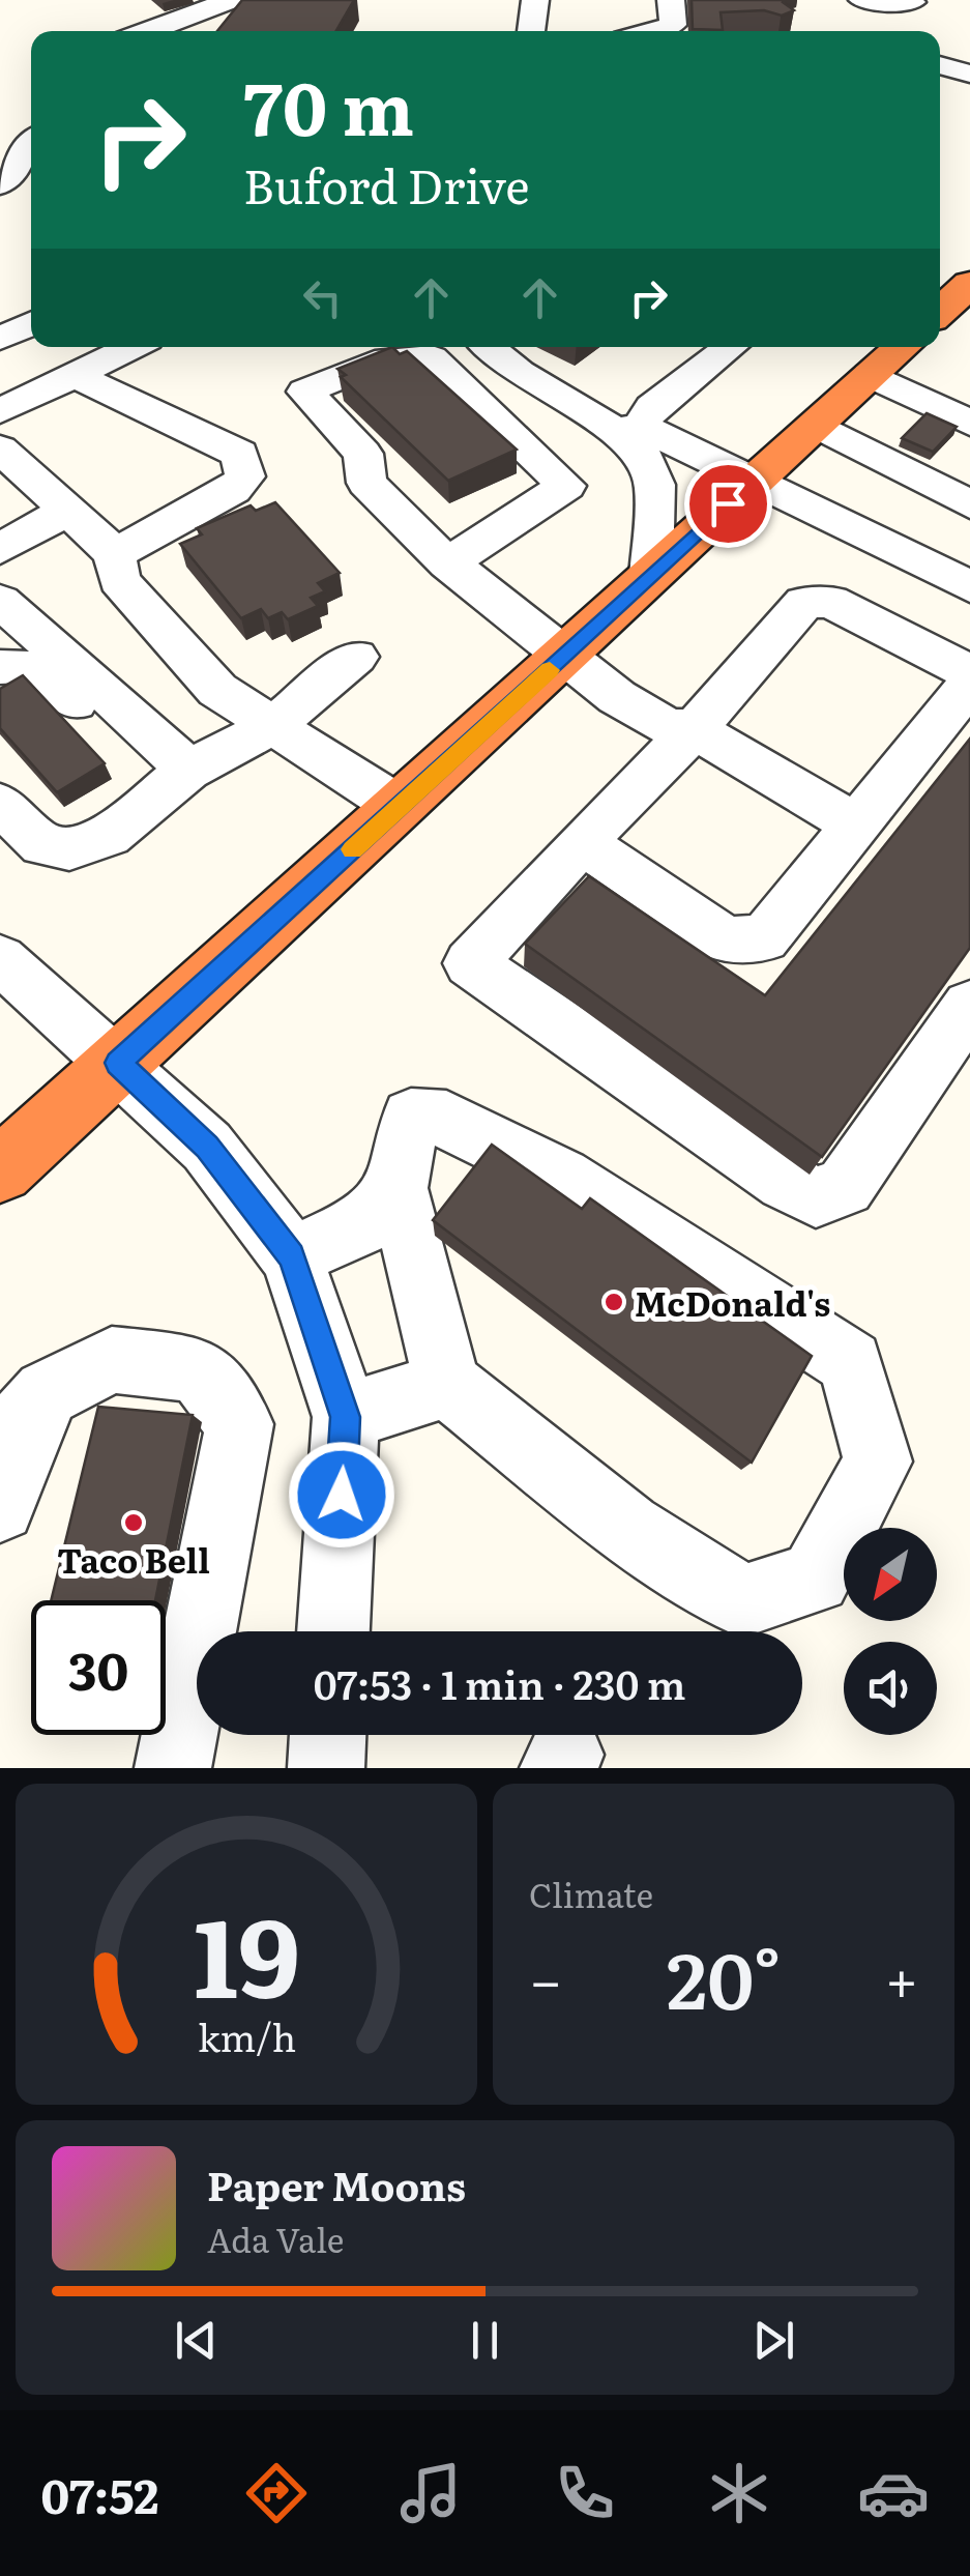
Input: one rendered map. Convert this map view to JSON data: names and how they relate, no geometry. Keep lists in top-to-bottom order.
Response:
{
  "places": ["McDonald's", "Taco Bell"],
  "north": "bottom left",
  "page": {
    "turn": ["70 m", "Buford Drive"],
    "limit": "30",
    "trip": "07:53 · 1 min · 230 m",
    "tile": "Climate",
    "heat": ["−", "20°", "+"],
    "song": ["Paper Moons", "Ada Vale"],
    "tabs": "07:52",
    "gauge": ["19", "km/h"]
  }
}
